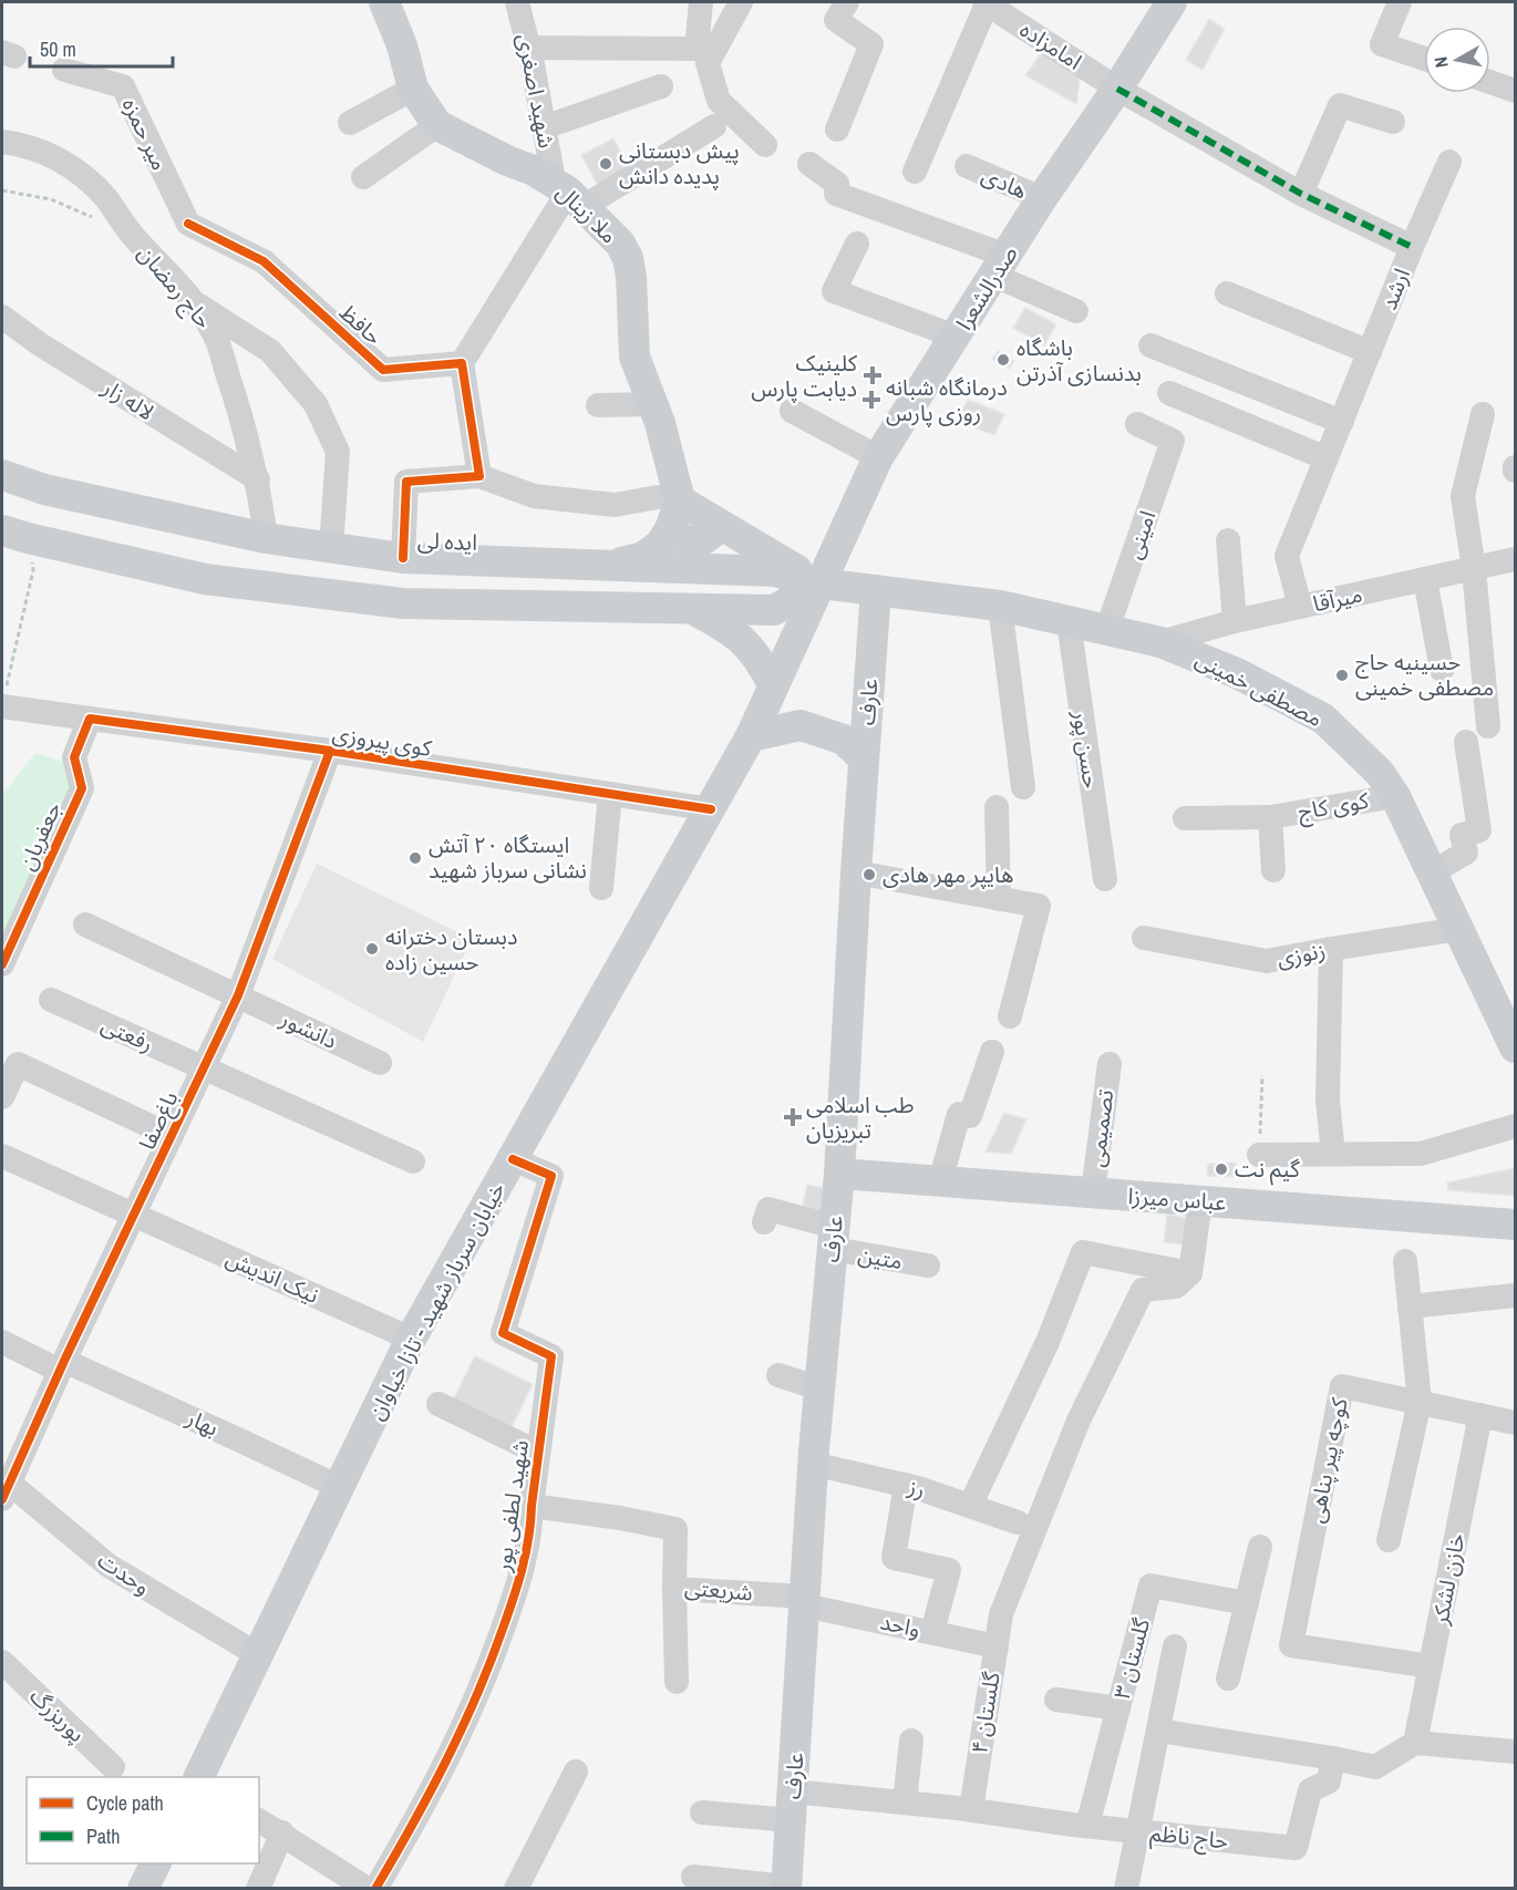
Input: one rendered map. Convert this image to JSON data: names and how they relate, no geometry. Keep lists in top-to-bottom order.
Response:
{
  "streets": {
    "main road": [
      "ملا زینال",
      "صدرالشعرا",
      "ایده لى",
      "مصطفی خمینی",
      "عارف",
      "عباس میرزا",
      "خیابان سرباز شهید - تازا خیاوان"
    ],
    "street": [
      "امامزاده",
      "شهید اصغری",
      "میر حمزه",
      "هادی",
      "حاج رمضان",
      "ارشد",
      "حافظ",
      "لاله زار",
      "امینی",
      "میرآقا",
      "کوی پیروزی",
      "حسن پور",
      "کوی کاج",
      "جعفریان",
      "زنوزی",
      "دانشور",
      "رفعتی",
      "باغ‌صفا",
      "تصمیمی",
      "متین",
      "نیک اندیش",
      "بهار",
      "کوچه پیر پناهی",
      "رز",
      "شهید لطفی پور",
      "وحدت",
      "خازن لشکر",
      "شریعتی",
      "واحد",
      "گلستان ۳",
      "گلستان ۴",
      "پوربزرگ",
      "حاج ناظم"
    ]
  },
  "crossings": [
    ["امامزاده", "صدرالشعرا"],
    ["امامزاده", "ارشد"],
    ["شهید اصغری", "ملا زینال"],
    ["میر حمزه", "حافظ"],
    ["هادی", "صدرالشعرا"],
    ["حاج رمضان", "لاله زار"],
    ["حاج رمضان", "ایده لى"],
    ["صدرالشعرا", "ارشد"],
    ["صدرالشعرا", "ایده لى"],
    ["صدرالشعرا", "مصطفی خمینی"],
    ["صدرالشعرا", "خیابان سرباز شهید - تازا خیاوان"],
    ["ارشد", "میرآقا"],
    ["امینی", "مصطفی خمینی"],
    ["ایده لى", "مصطفی خمینی"],
    ["ایده لى", "خیابان سرباز شهید - تازا خیاوان"],
    ["میرآقا", "مصطفی خمینی"],
    ["مصطفی خمینی", "عارف"],
    ["مصطفی خمینی", "حسن پور"],
    ["مصطفی خمینی", "کوی کاج"],
    ["مصطفی خمینی", "زنوزی"],
    ["مصطفی خمینی", "خیابان سرباز شهید - تازا خیاوان"],
    ["عارف", "عباس میرزا"],
    ["عارف", "متین"],
    ["عارف", "رز"],
    ["عارف", "شریعتی"],
    ["عارف", "واحد"],
    ["عارف", "حاج ناظم"],
    ["کوی پیروزی", "جعفریان"],
    ["کوی پیروزی", "باغ‌صفا"],
    ["کوی پیروزی", "خیابان سرباز شهید - تازا خیاوان"],
    ["دانشور", "باغ‌صفا"],
    ["رفعتی", "باغ‌صفا"],
    ["باغ‌صفا", "نیک اندیش"],
    ["باغ‌صفا", "بهار"],
    ["باغ‌صفا", "وحدت"],
    ["تصمیمی", "عباس میرزا"],
    ["نیک اندیش", "خیابان سرباز شهید - تازا خیاوان"],
    ["خیابان سرباز شهید - تازا خیاوان", "بهار"],
    ["خیابان سرباز شهید - تازا خیاوان", "شهید لطفی پور"],
    ["خیابان سرباز شهید - تازا خیاوان", "وحدت"],
    ["کوچه پیر پناهی", "خازن لشکر"],
    ["رز", "گلستان ۴"],
    ["شهید لطفی پور", "شریعتی"],
    ["شریعتی", "واحد"],
    ["واحد", "گلستان ۴"],
    ["گلستان ۳", "حاج ناظم"],
    ["گلستان ۴", "حاج ناظم"]
  ],
  "places": {
    "other": [
      "پیش دبستانی پدیده دانش",
      "باشگاه بدنسازی آذرتن",
      "حسینیه حاج مصطفی خمینی",
      "ایستگاه ۲۰ آتش نشانی سرباز شهید",
      "هایپر مهر هادی",
      "دبستان دخترانه حسین زاده",
      "گیم نت"
    ],
    "health": ["کلینیک دیابت پارس", "درمانگاه شبانه روزی پارس", "طب اسلامی تبریزیان"]
  },
  "legend": ["Cycle path", "Path"],
  "scale_bar": "50 m",
  "north": "left"
}
